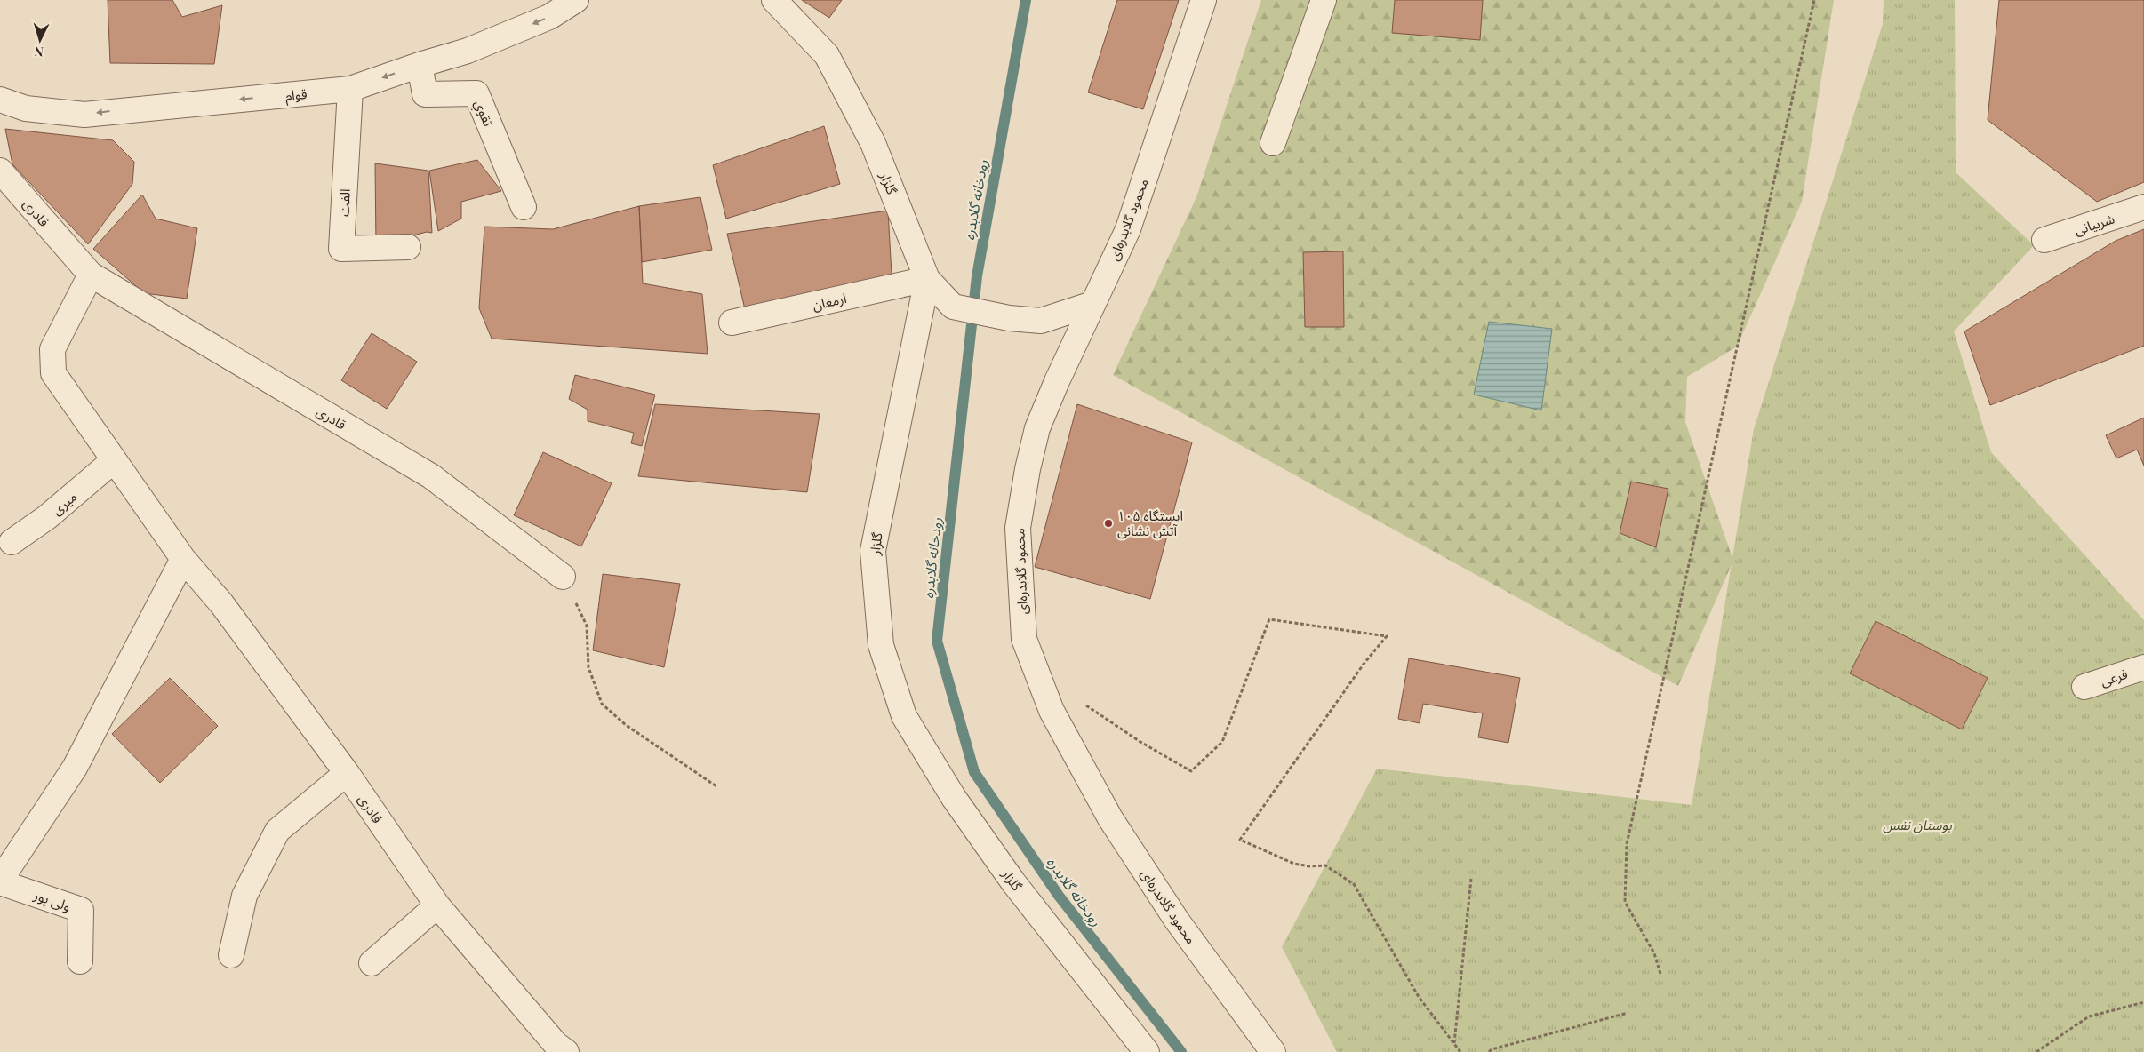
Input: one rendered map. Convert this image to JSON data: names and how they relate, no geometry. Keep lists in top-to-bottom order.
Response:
{
  "streets": {
    "street": [
      "قوام",
      "تقوي",
      "گلزار",
      "الفت",
      "قادری",
      "محمود گلابدره‌ای",
      "شربیانی",
      "ارمغان",
      "میری",
      "فرعی",
      "ولی پور"
    ]
  },
  "crossings": [
    ["قوام", "تقوي"],
    ["قوام", "الفت"],
    ["گلزار", "ارمغان"],
    ["قادری", "میری"]
  ],
  "one_way": ["قوام"],
  "water": ["رودخانه گلابدره"],
  "parks": ["بوستان نفس"],
  "places": ["ایستگاه ۱۰۵ آتش نشانی"],
  "north": "bottom"
}
